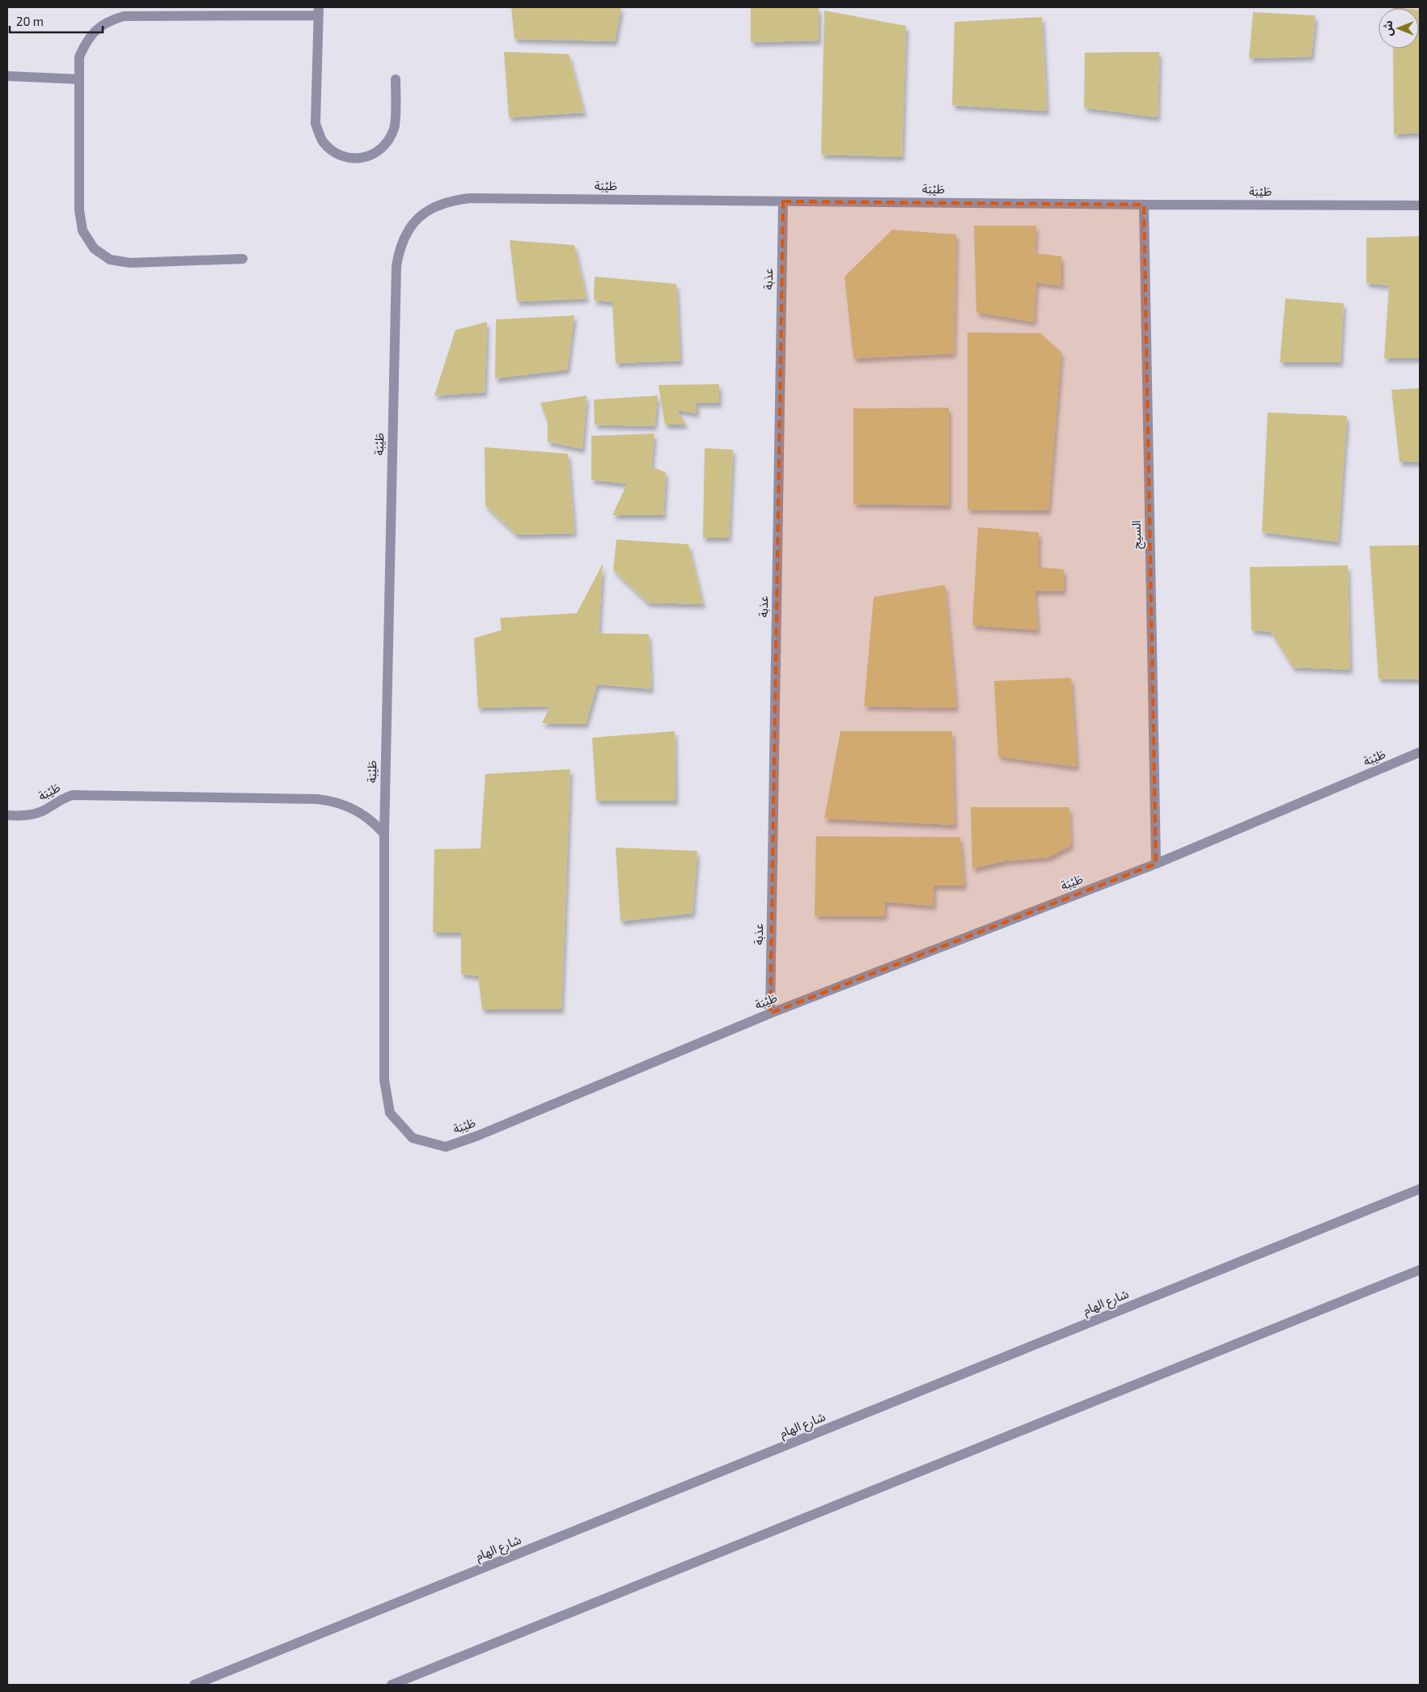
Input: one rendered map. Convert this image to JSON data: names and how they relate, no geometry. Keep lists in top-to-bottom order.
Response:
{
  "streets": {
    "street": [
      "طَيْبَة",
      "عذبة",
      "السيج",
      "شارع الهام"
    ]
  },
  "crossings": [
    ["طَيْبَة", "عذبة"],
    ["طَيْبَة", "السيج"]
  ],
  "scale_bar": "20 m",
  "north": "left"
}
